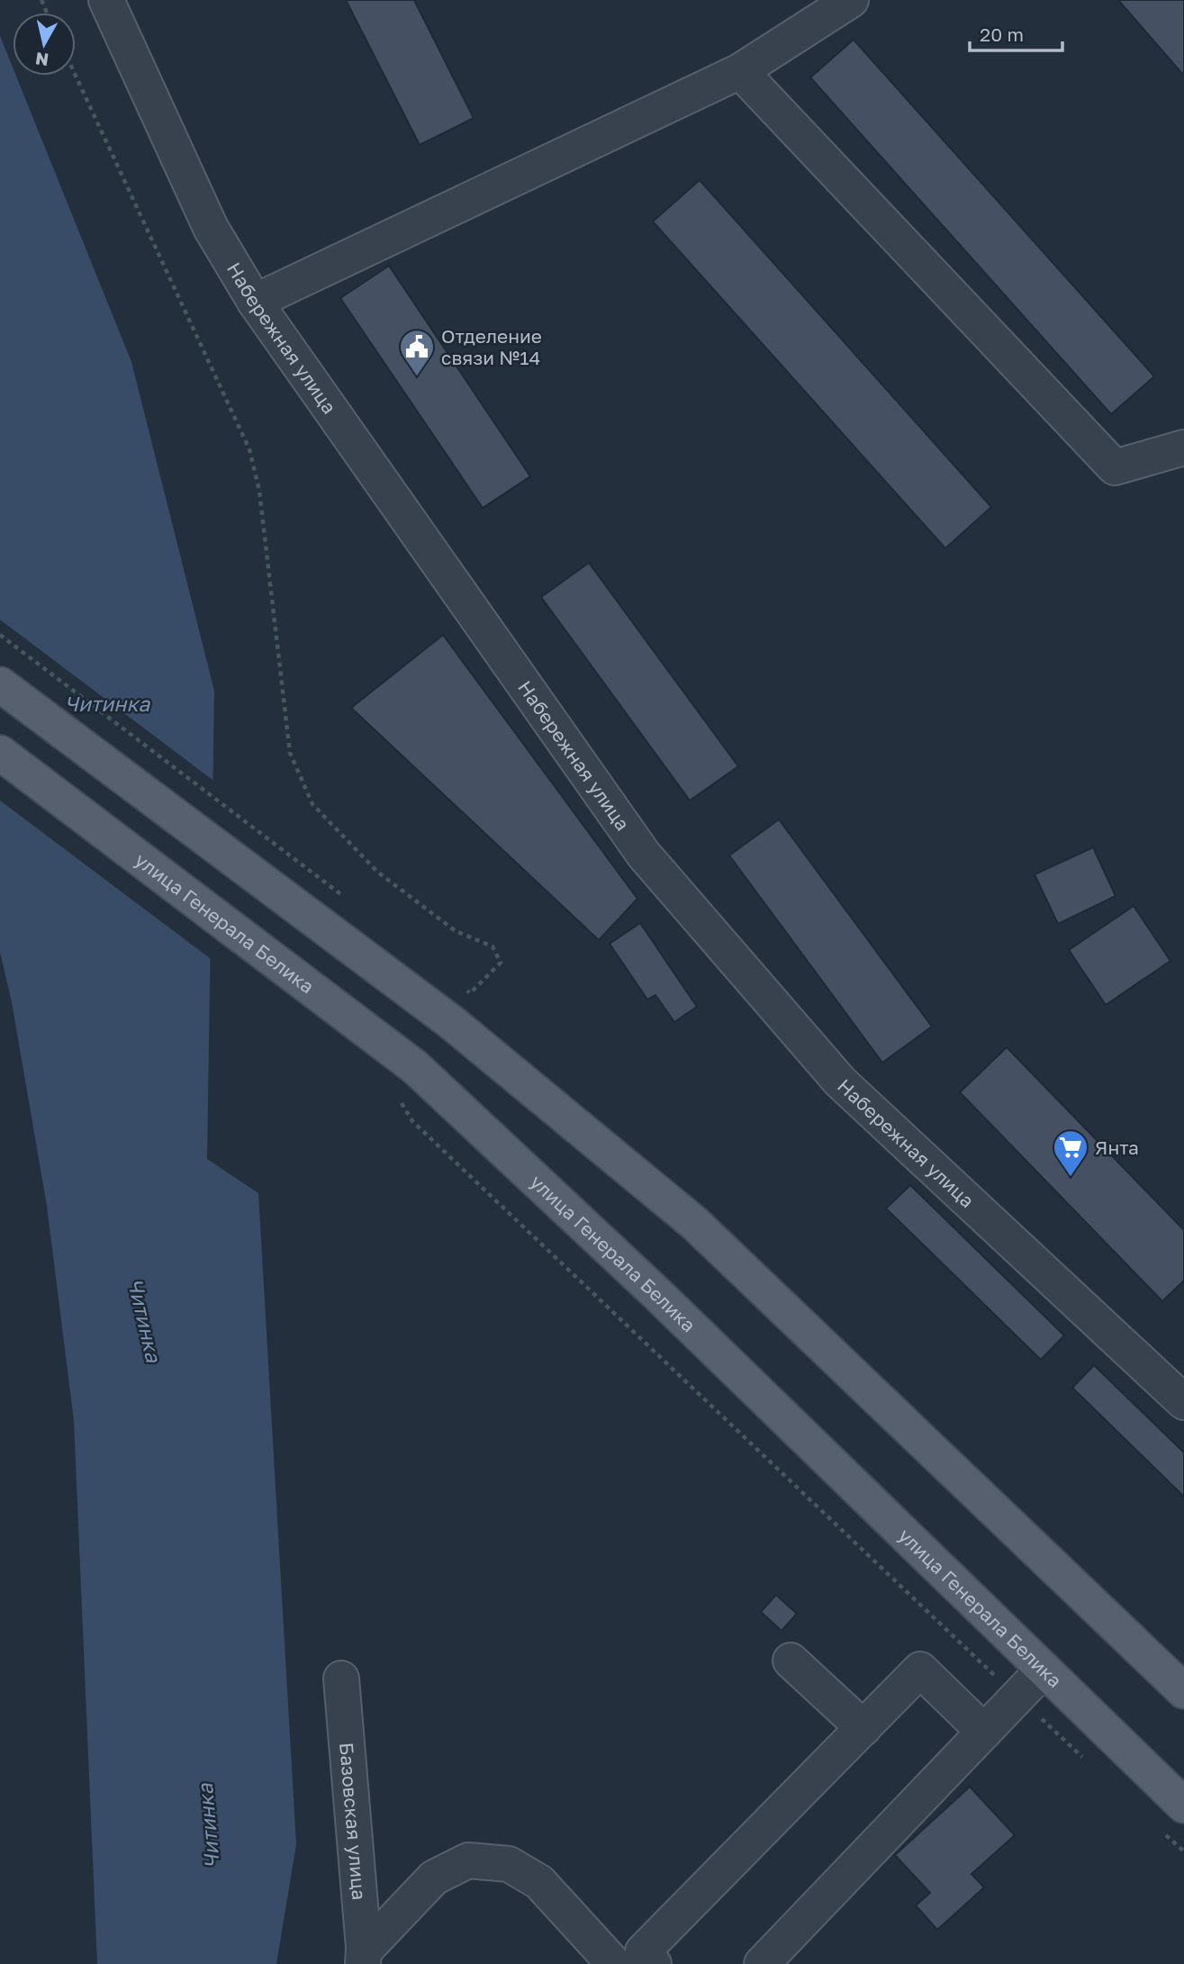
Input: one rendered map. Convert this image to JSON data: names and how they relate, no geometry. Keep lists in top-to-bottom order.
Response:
{
  "streets": {
    "main road": ["улица Генерала Белика"],
    "street": ["Набережная улица", "Базовская улица"]
  },
  "water": ["Читинка"],
  "places": {
    "public building": ["Отделение связи №14"],
    "supermarket": ["Янта"]
  },
  "scale_bar": "20 m",
  "north": "bottom"
}
